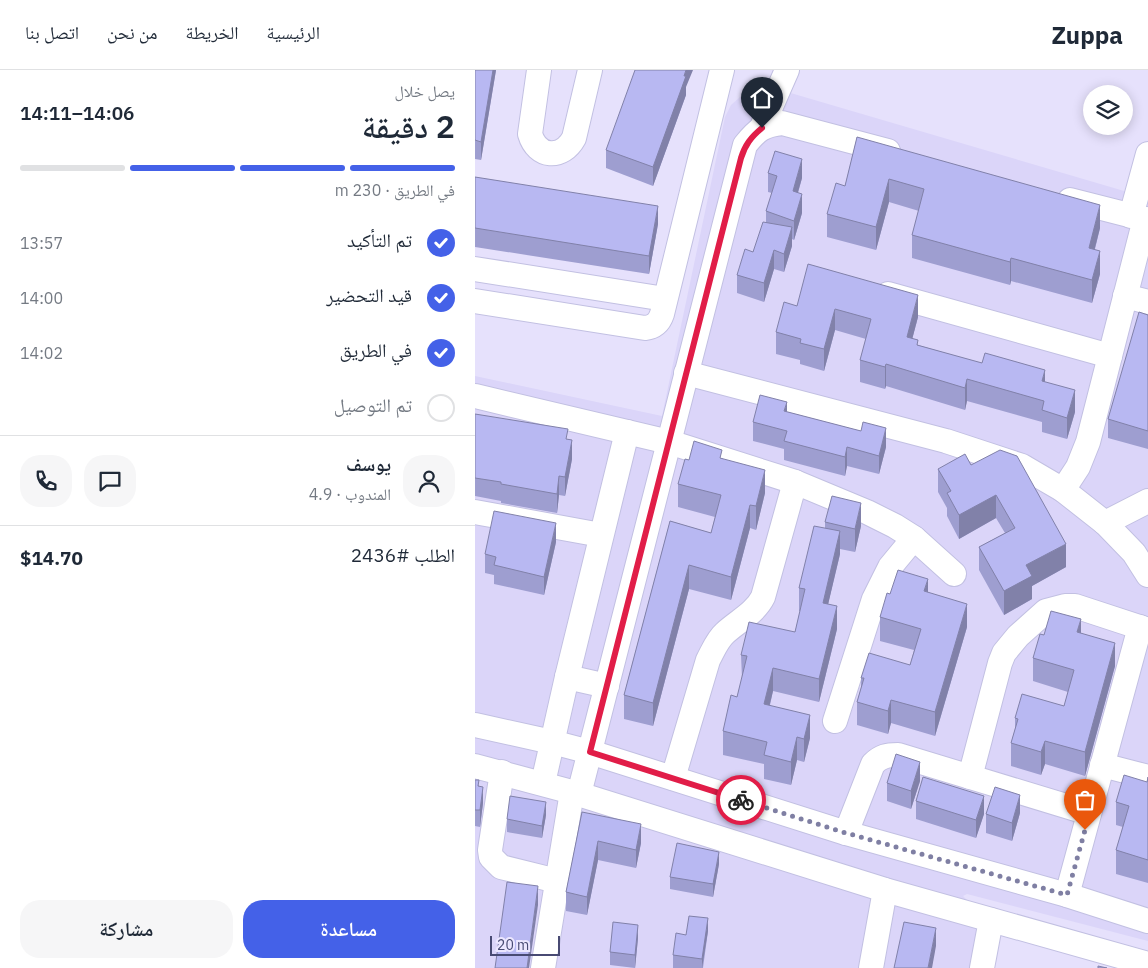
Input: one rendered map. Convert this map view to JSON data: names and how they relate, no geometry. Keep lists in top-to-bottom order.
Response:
{
  "scale_bar": "20 m",
  "page": {
    "header": "Zuppa",
    "nav": [
      "الرئيسية",
      "الخريطة",
      "من نحن",
      "اتصل بنا"
    ],
    "heading": ["2 دقيقة", "يصل خلال", "14:06–14:11"],
    "panel": [
      "يوسف",
      "المندوب · 4.9",
      "الطلب #2436",
      "$14.70"
    ],
    "bar": "في الطريق · 230 m",
    "list": [
      ["تم التأكيد", "13:57"],
      ["قيد التحضير", "14:00"],
      ["في الطريق", "14:02"],
      "تم التوصيل"
    ],
    "buttons": ["مساعدة", "مشاركة"],
    "scale": "20 m"
  }
}
